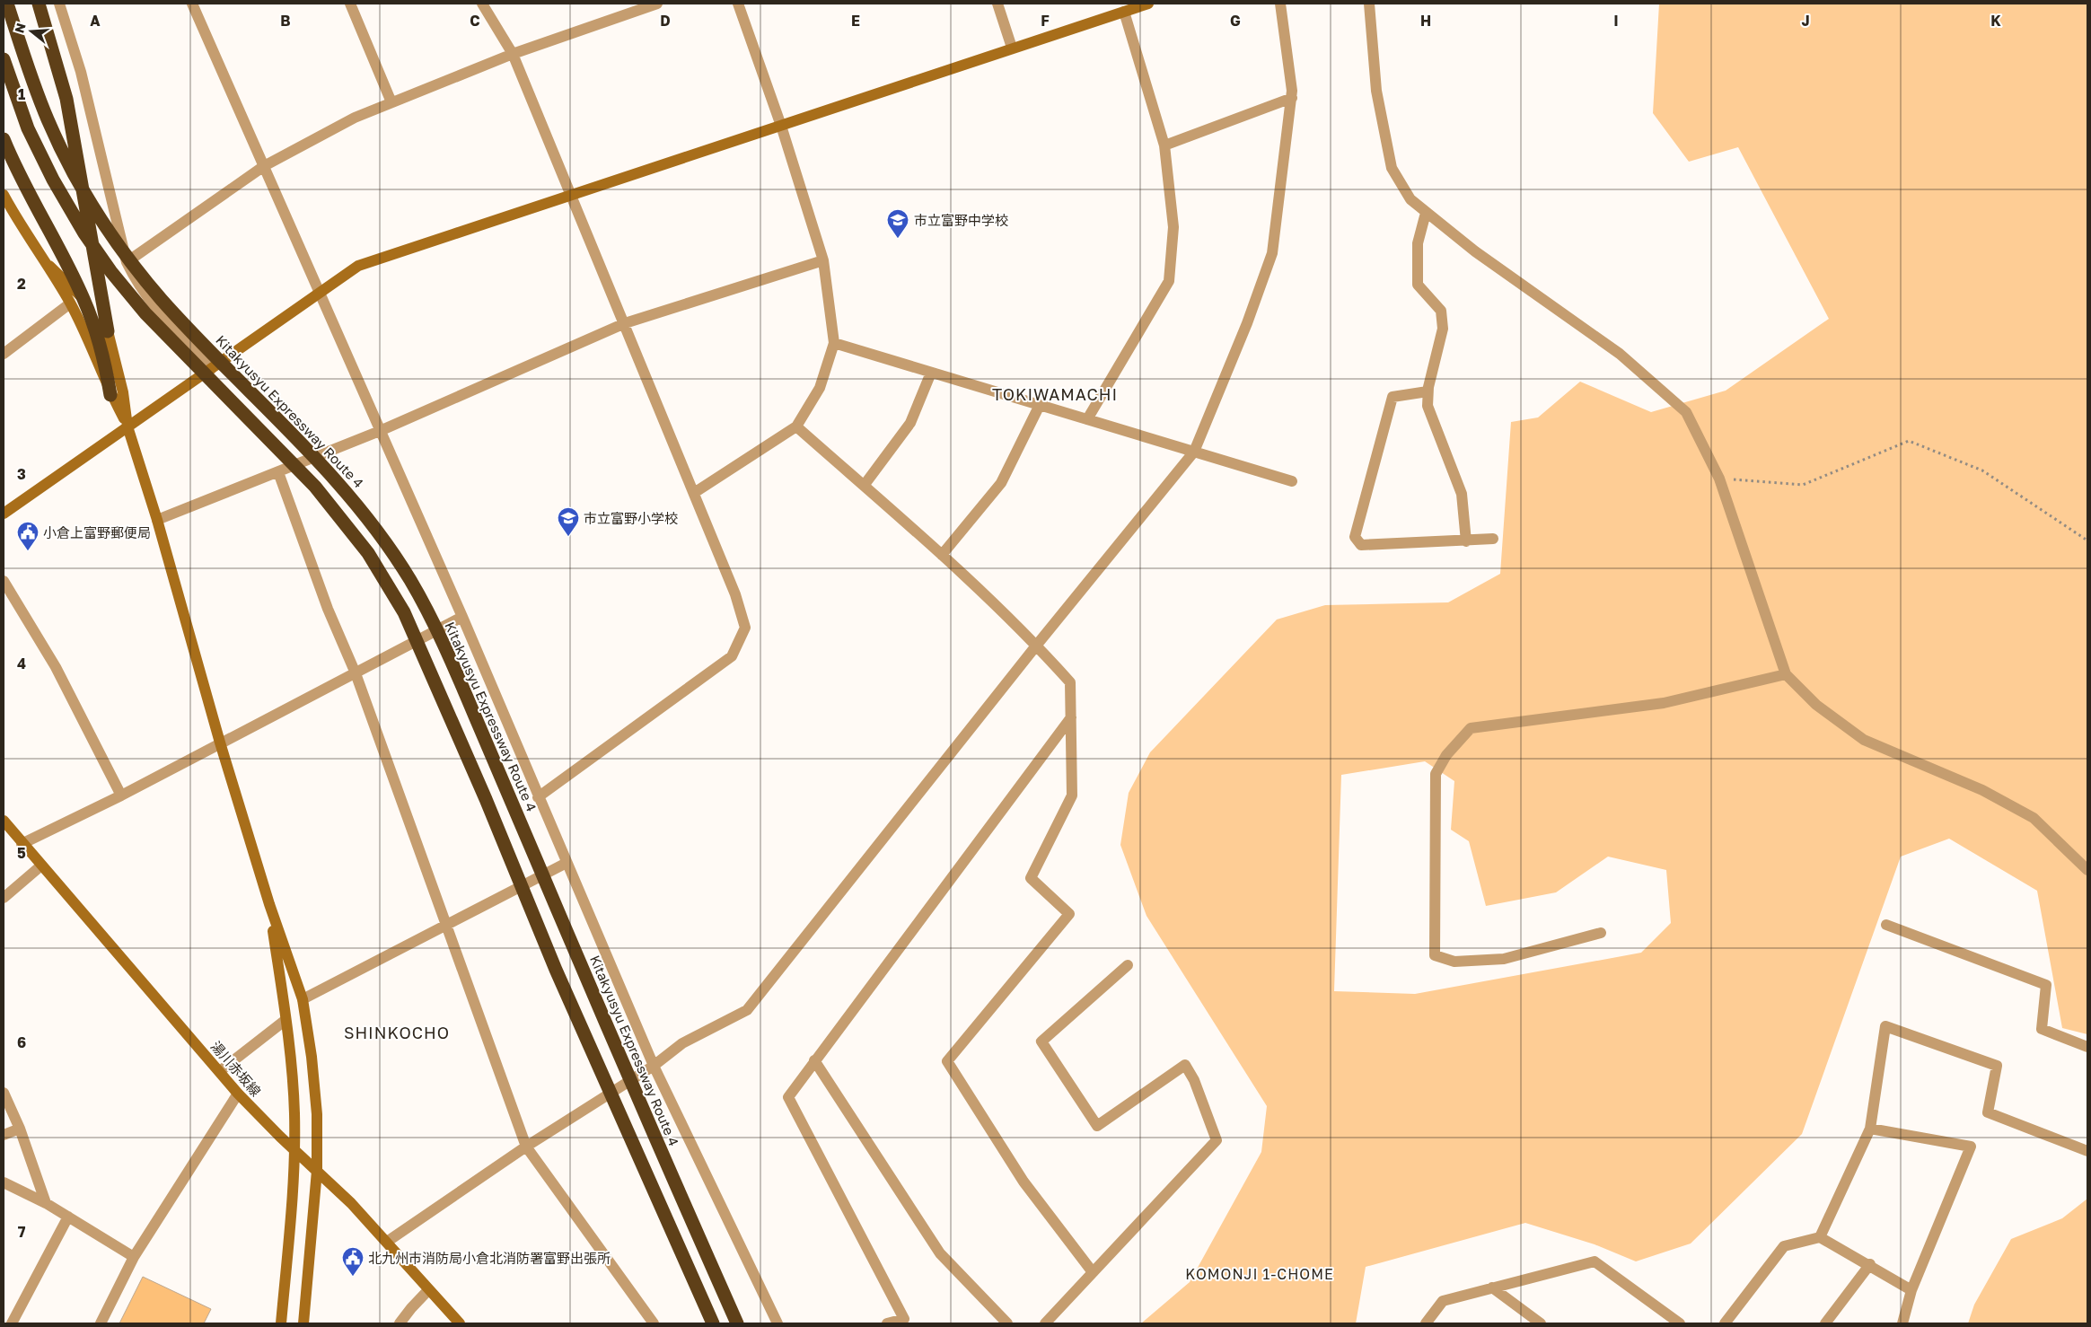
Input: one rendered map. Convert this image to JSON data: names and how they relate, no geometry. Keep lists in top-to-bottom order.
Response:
{
  "streets": {
    "highway": ["Kitakyusyu Expressway Route 4"],
    "street": ["湯川赤坂線"]
  },
  "districts": ["TOKIWAMACHI", "SHINKOCHO", "KOMONJI 1-CHOME"],
  "places": {
    "school or university": ["市立富野中学校", "市立富野小学校"],
    "public building": ["小倉上富野郵便局", "北九州市消防局小倉北消防署富野出張所"]
  },
  "north": "left",
  "grid": {
    "columns": [
      "A",
      "B",
      "C",
      "D",
      "E",
      "F",
      "G",
      "H",
      "I",
      "J",
      "K"
    ],
    "rows": [
      "1",
      "2",
      "3",
      "4",
      "5",
      "6",
      "7"
    ]
  }
}
